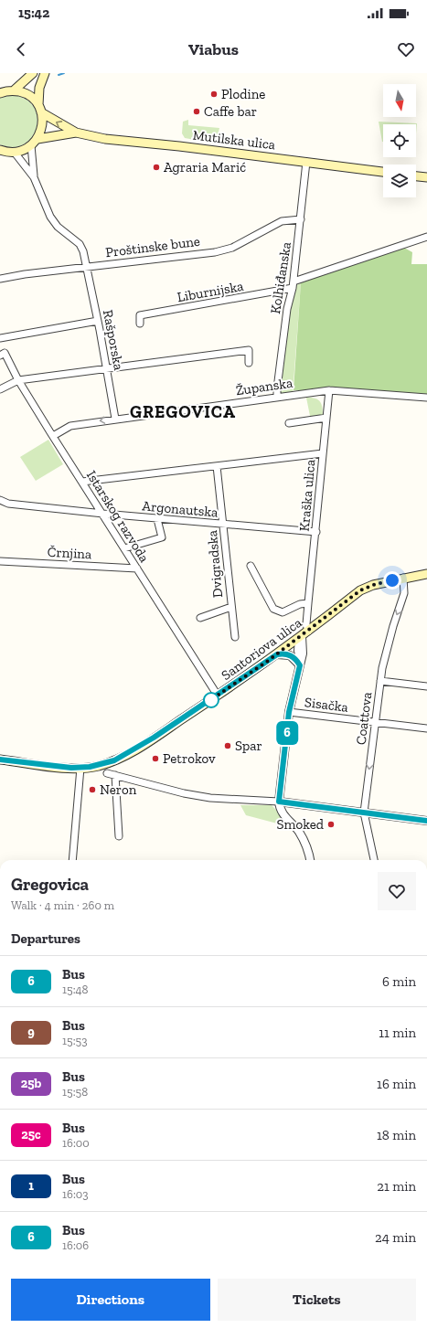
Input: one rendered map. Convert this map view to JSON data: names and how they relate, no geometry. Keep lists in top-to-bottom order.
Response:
{
  "streets": {
    "main road": ["Mutilska ulica", "Santoriova ulica"],
    "street": [
      "Proštinske bune",
      "Kolhiđanska",
      "Liburnijska",
      "Rašporska",
      "Županska",
      "Kraška ulica",
      "Argonautska",
      "Istarskog razvoda",
      "Črnjina",
      "Dvigradska",
      "Sisačka",
      "Coattova"
    ]
  },
  "crossings": [
    ["Mutilska ulica", "Kolhiđanska"],
    ["Proštinske bune", "Kolhiđanska"],
    ["Proštinske bune", "Rašporska"],
    ["Kolhiđanska", "Liburnijska"],
    ["Kolhiđanska", "Županska"],
    ["Rašporska", "Županska"],
    ["Županska", "Kraška ulica"],
    ["Županska", "Istarskog razvoda"],
    ["Kraška ulica", "Argonautska"],
    ["Kraška ulica", "Santoriova ulica"],
    ["Argonautska", "Istarskog razvoda"],
    ["Argonautska", "Dvigradska"],
    ["Istarskog razvoda", "Črnjina"],
    ["Istarskog razvoda", "Santoriova ulica"],
    ["Santoriova ulica", "Coattova"],
    ["Sisačka", "Coattova"]
  ],
  "one_way": ["Coattova"],
  "districts": ["GREGOVICA"],
  "places": [
    "Plodine",
    "Caffe bar",
    "Agraria Marić",
    "Spar",
    "Petrokov",
    "Neron",
    "Smoked"
  ],
  "lines": ["bus line 6"],
  "north": "bottom",
  "page": {
    "status": "15:42",
    "header": "Viabus",
    "on_map": "6",
    "heading": [
      ["Gregovica", "Walk · 4 min · 260 m"],
      "Departures"
    ],
    "list": [
      {
        "mark": "6",
        "name": "Bus",
        "note": "15:48",
        "value": "6 min"
      },
      {
        "mark": "9",
        "name": "Bus",
        "note": "15:53",
        "value": "11 min"
      },
      {
        "mark": "25b",
        "name": "Bus",
        "note": "15:58",
        "value": "16 min"
      },
      {
        "mark": "25c",
        "name": "Bus",
        "note": "16:00",
        "value": "18 min"
      },
      {
        "mark": "1",
        "name": "Bus",
        "note": "16:03",
        "value": "21 min"
      },
      {
        "mark": "6",
        "name": "Bus",
        "note": "16:06",
        "value": "24 min"
      }
    ],
    "buttons": ["Directions", "Tickets"]
  }
}
